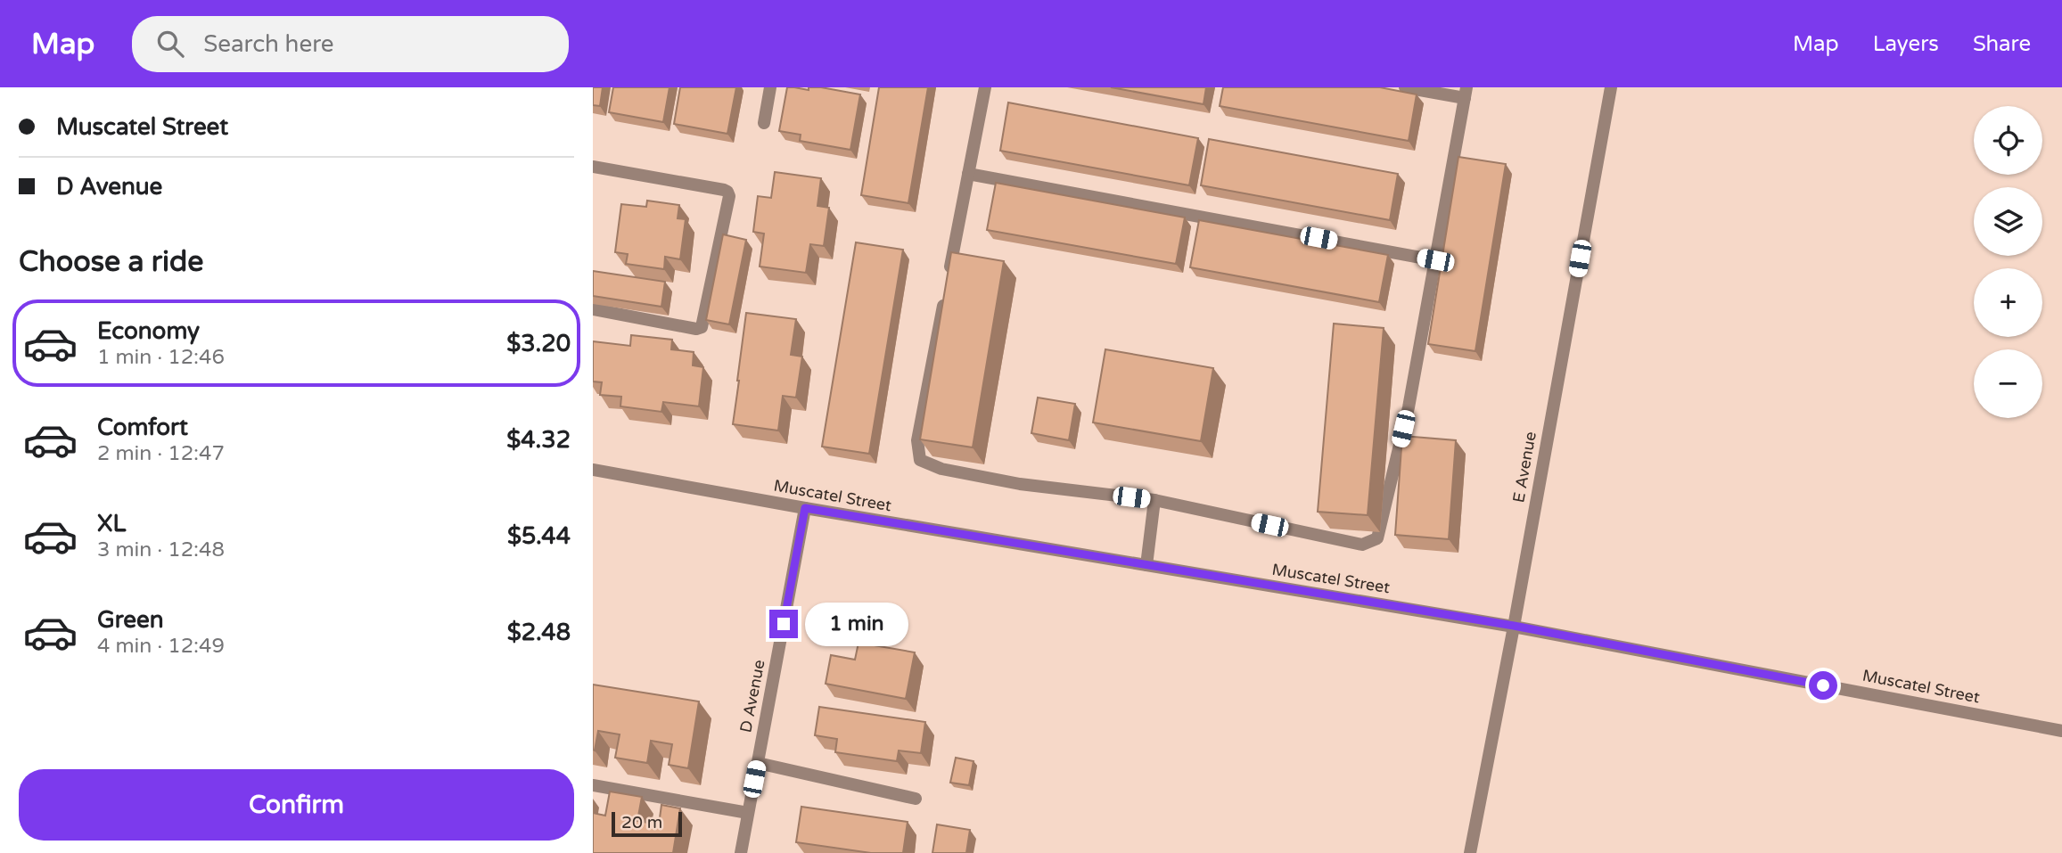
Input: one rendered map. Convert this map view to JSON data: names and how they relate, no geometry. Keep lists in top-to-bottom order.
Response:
{
  "streets": {
    "street": ["E Avenue", "Muscatel Street", "D Avenue"]
  },
  "crossings": [
    ["E Avenue", "Muscatel Street"],
    ["Muscatel Street", "D Avenue"]
  ],
  "scale_bar": "20 m",
  "page": {
    "header": "Map",
    "search": "Search here",
    "nav": ["Map", "Layers", "Share"],
    "banner": ["Muscatel Street", "D Avenue"],
    "map_buttons": ["+", "−"],
    "heading": "Choose a ride",
    "list": [
      {
        "name": "Economy",
        "note": "1 min · 12:46",
        "value": "$3.20"
      },
      {
        "name": "Comfort",
        "note": "2 min · 12:47",
        "value": "$4.32"
      },
      {
        "name": "XL",
        "note": "3 min · 12:48",
        "value": "$5.44"
      },
      {
        "name": "Green",
        "note": "4 min · 12:49",
        "value": "$2.48"
      }
    ],
    "bubble": "1 min",
    "buttons": "Confirm",
    "scale": "20 m"
  }
}
